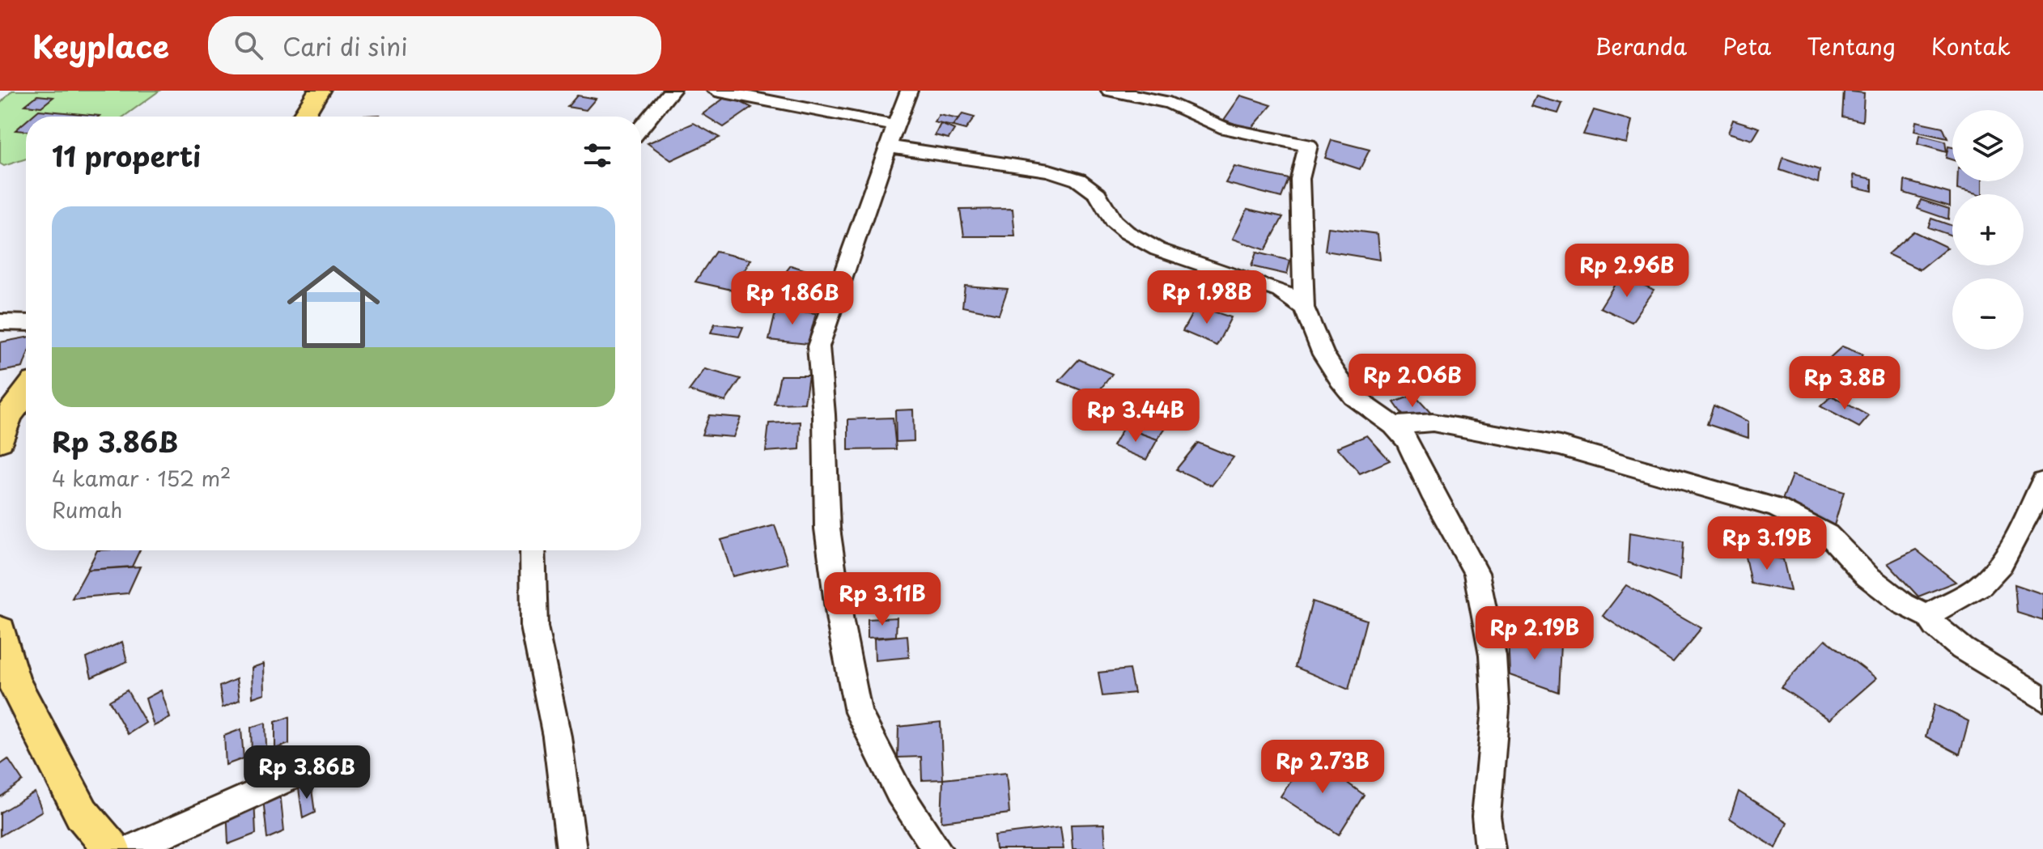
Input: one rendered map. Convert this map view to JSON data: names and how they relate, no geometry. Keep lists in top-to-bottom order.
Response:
{
  "page": {
    "header": "Keyplace",
    "search": "Cari di sini",
    "nav": [
      "Beranda",
      "Peta",
      "Tentang",
      "Kontak"
    ],
    "map_buttons": ["+", "−"],
    "heading": "11 properti",
    "list": [
      {
        "name": "Rp 3.86B",
        "note": "4 kamar · 152 m² · Rumah"
      }
    ],
    "price": [
      "Rp 2.96B",
      "Rp 1.98B",
      "Rp 1.86B",
      "Rp 2.06B",
      "Rp 3.8B",
      "Rp 3.44B",
      "Rp 3.19B",
      "Rp 3.11B",
      "Rp 2.19B",
      "Rp 2.73B",
      "Rp 3.86B"
    ]
  }
}
